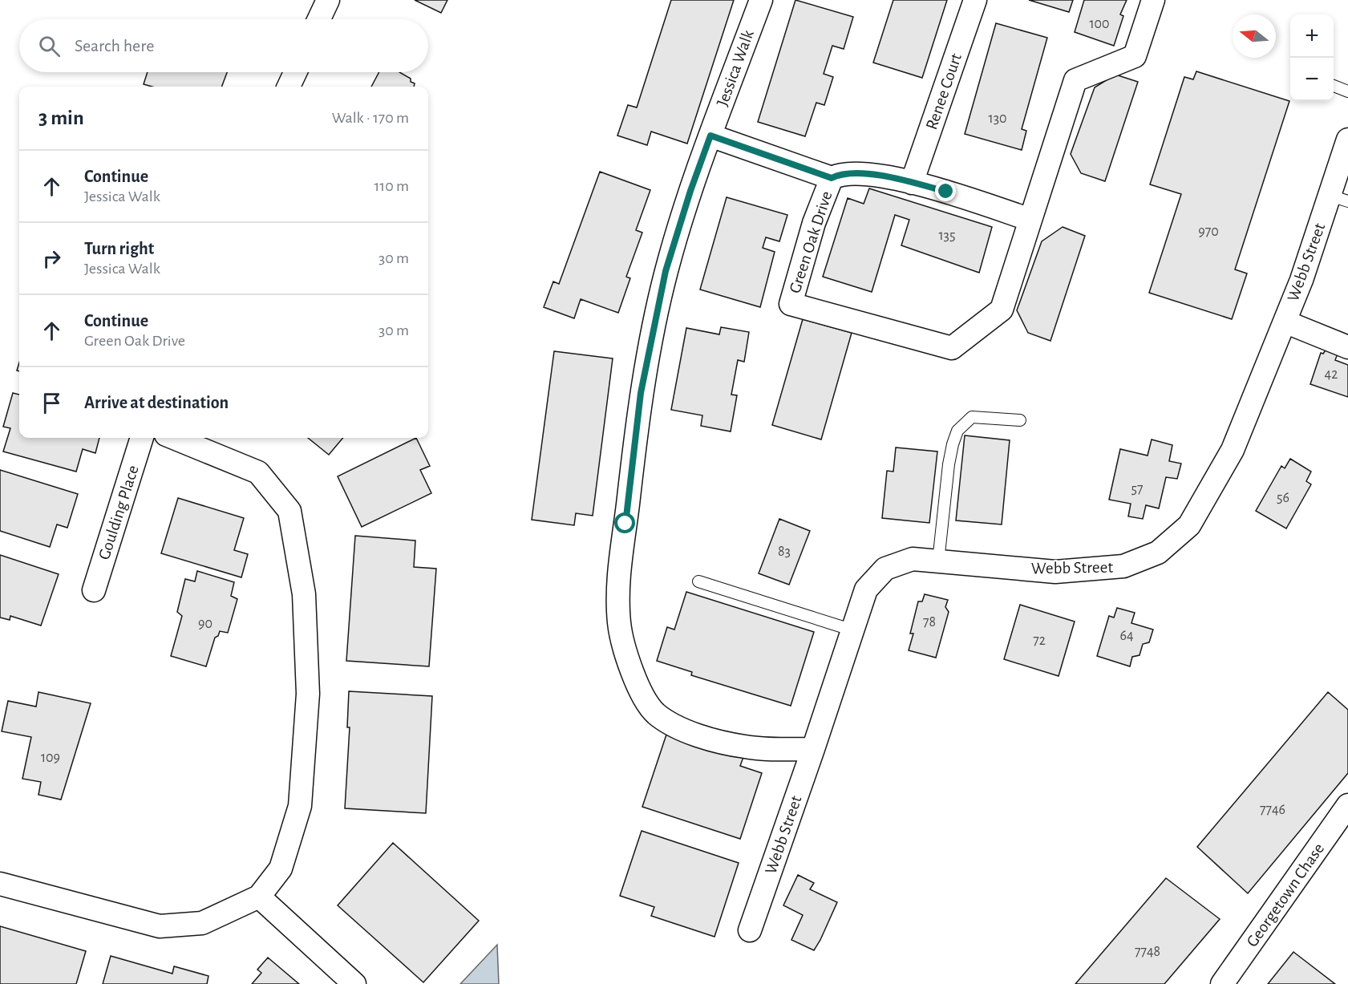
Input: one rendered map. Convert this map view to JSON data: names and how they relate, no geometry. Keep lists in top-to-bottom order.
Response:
{
  "streets": {
    "street": [
      "Jessica Walk",
      "Renee Court",
      "Green Oak Drive",
      "Webb Street",
      "Goulding Place",
      "Georgetown Chase"
    ]
  },
  "crossings": [
    ["Jessica Walk", "Webb Street"],
    ["Renee Court", "Green Oak Drive"]
  ],
  "house_numbers": [
    "100",
    "130",
    "970",
    "135",
    "42",
    "57",
    "56",
    "83",
    "78",
    "90",
    "64",
    "72",
    "109",
    "7746",
    "7748"
  ],
  "north": "left",
  "page": {
    "map_buttons": ["+", "−"],
    "search": "Search here",
    "heading": ["3 min", "Walk · 170 m"],
    "list": [
      ["Continue", "Jessica Walk", "110 m"],
      ["Turn right", "Jessica Walk", "30 m"],
      ["Continue", "Green Oak Drive", "30 m"],
      "Arrive at destination"
    ]
  }
}
